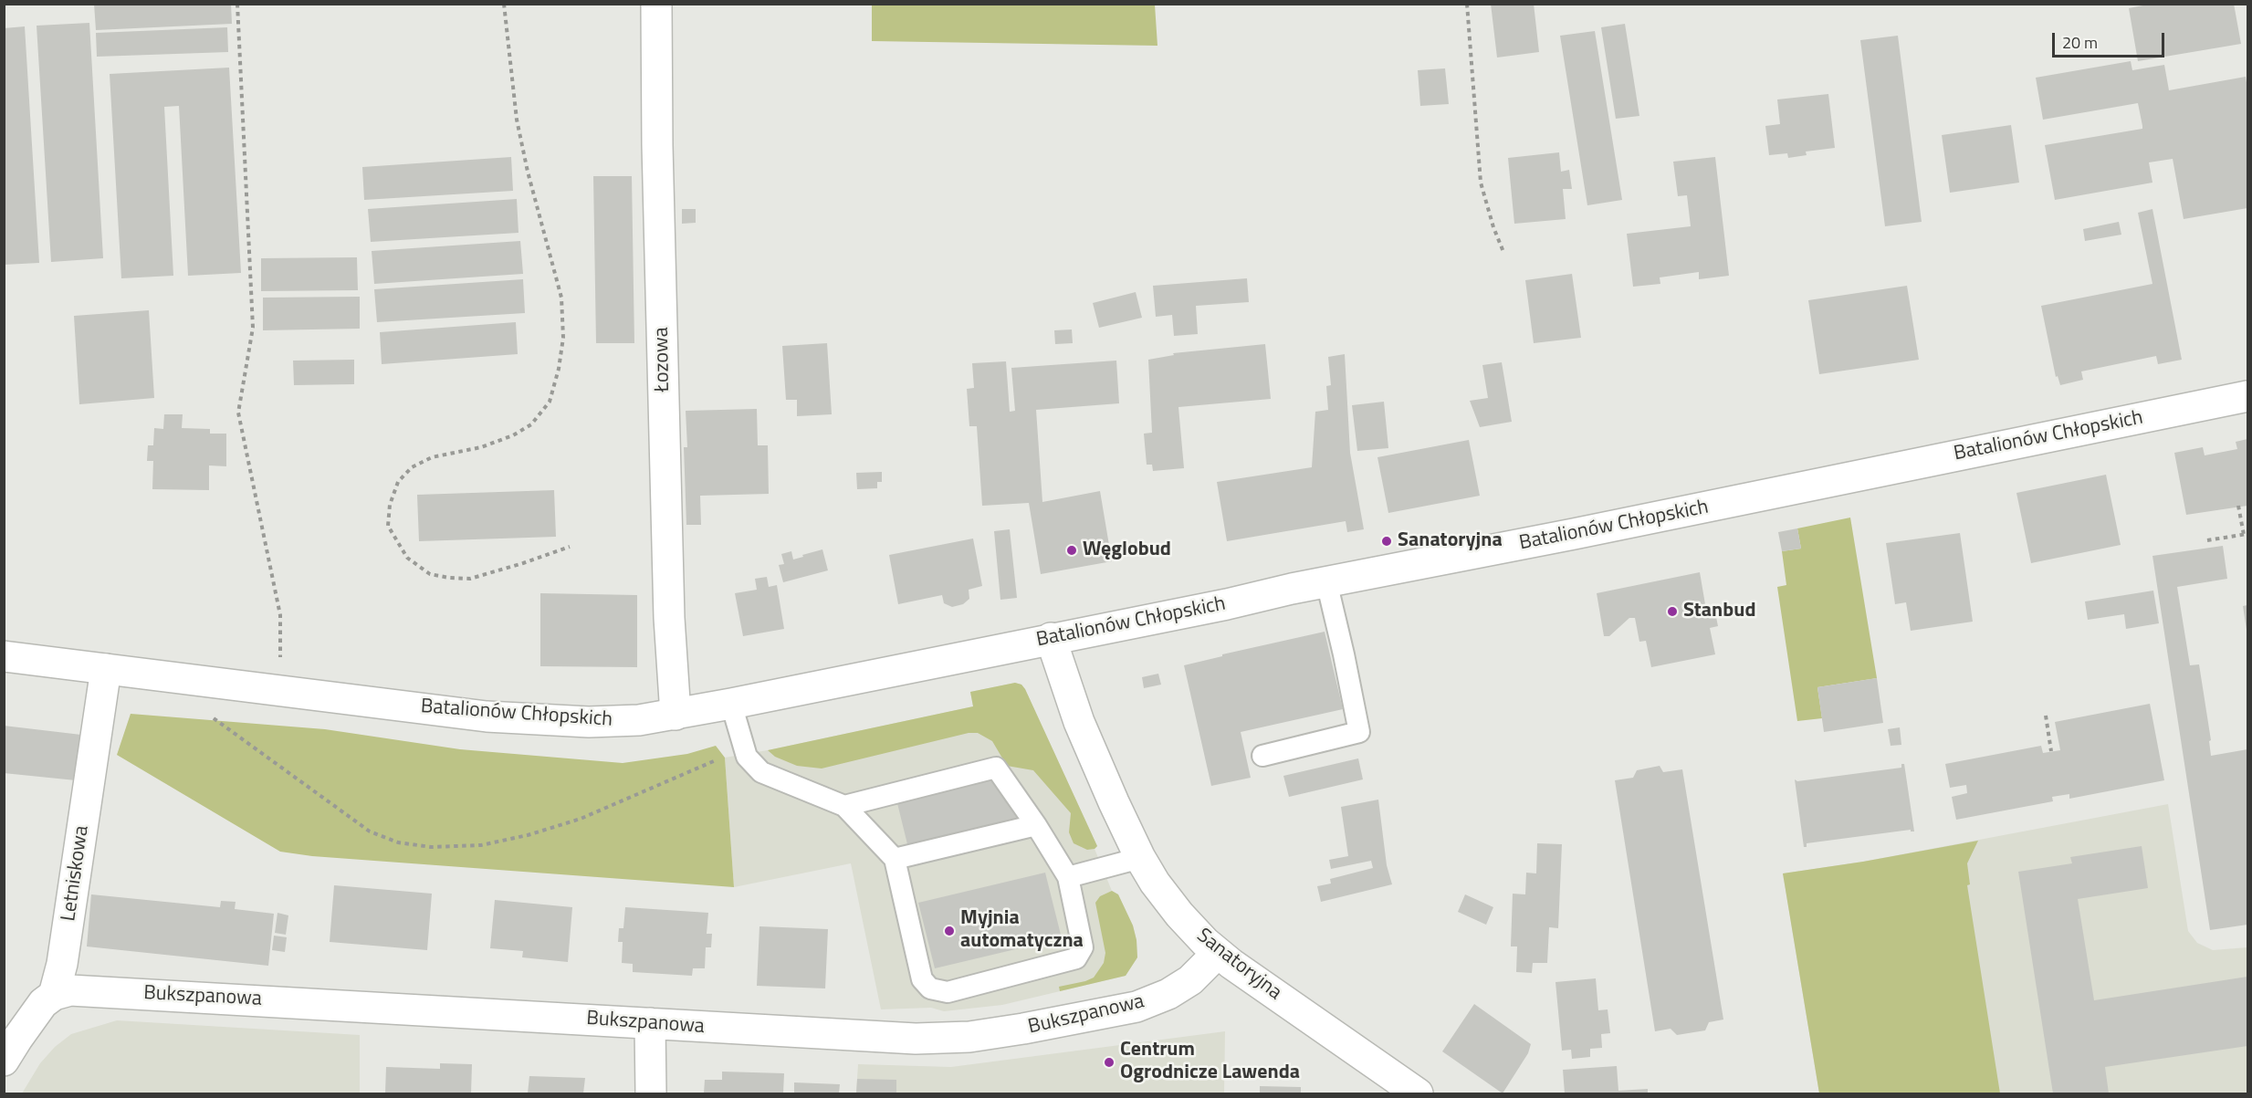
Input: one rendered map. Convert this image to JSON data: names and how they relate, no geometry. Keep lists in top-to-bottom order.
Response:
{
  "streets": {
    "street": [
      "Łozowa",
      "Batalionów Chłopskich",
      "Letniskowa",
      "Sanatoryjna",
      "Bukszpanowa"
    ]
  },
  "crossings": [
    ["Łozowa", "Batalionów Chłopskich"],
    ["Batalionów Chłopskich", "Letniskowa"],
    ["Batalionów Chłopskich", "Sanatoryjna"],
    ["Letniskowa", "Bukszpanowa"],
    ["Sanatoryjna", "Bukszpanowa"]
  ],
  "places": [
    "Sanatoryjna",
    "Węglobud",
    "Stanbud",
    "Myjnia automatyczna",
    "Centrum Ogrodnicze Lawenda"
  ],
  "scale_bar": "20 m"
}
